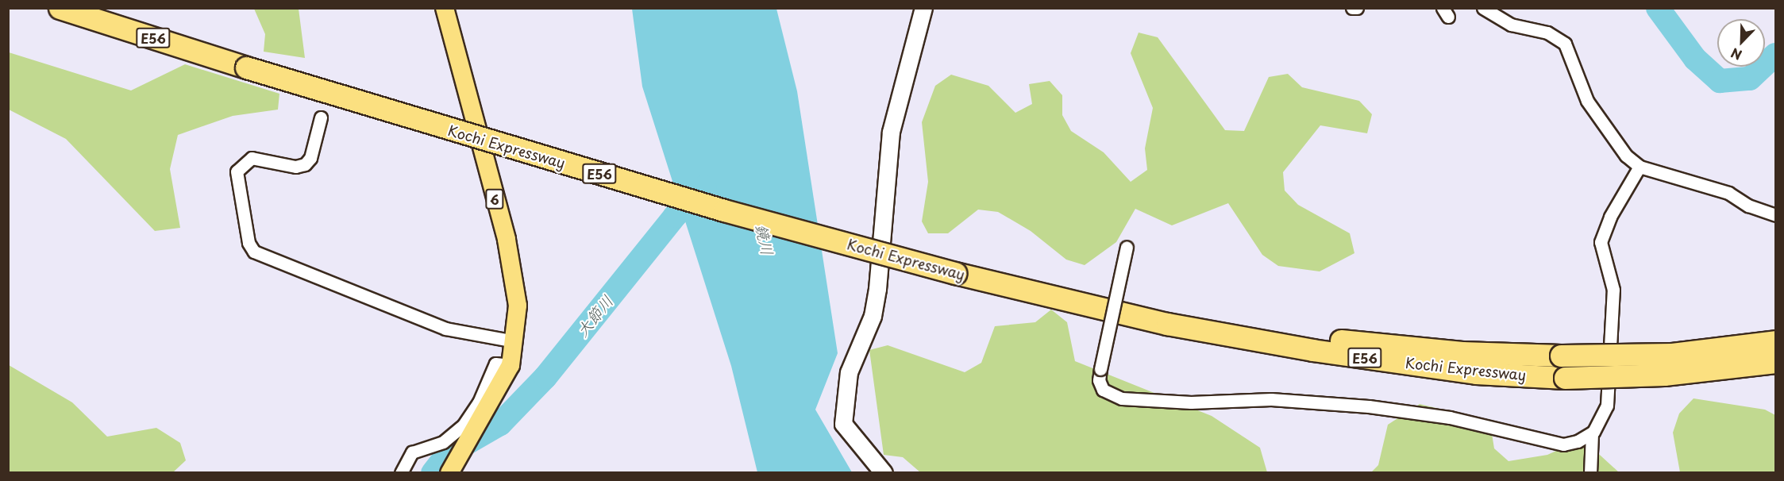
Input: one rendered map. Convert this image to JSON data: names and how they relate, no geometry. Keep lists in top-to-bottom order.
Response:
{
  "streets": {
    "highway": ["E56", "Kochi Expressway"],
    "main road": ["6"]
  },
  "crossings": [
    ["E56", "Kochi Expressway"]
  ],
  "water": ["鏡川", "大節川"],
  "north": "bottom left"
}
